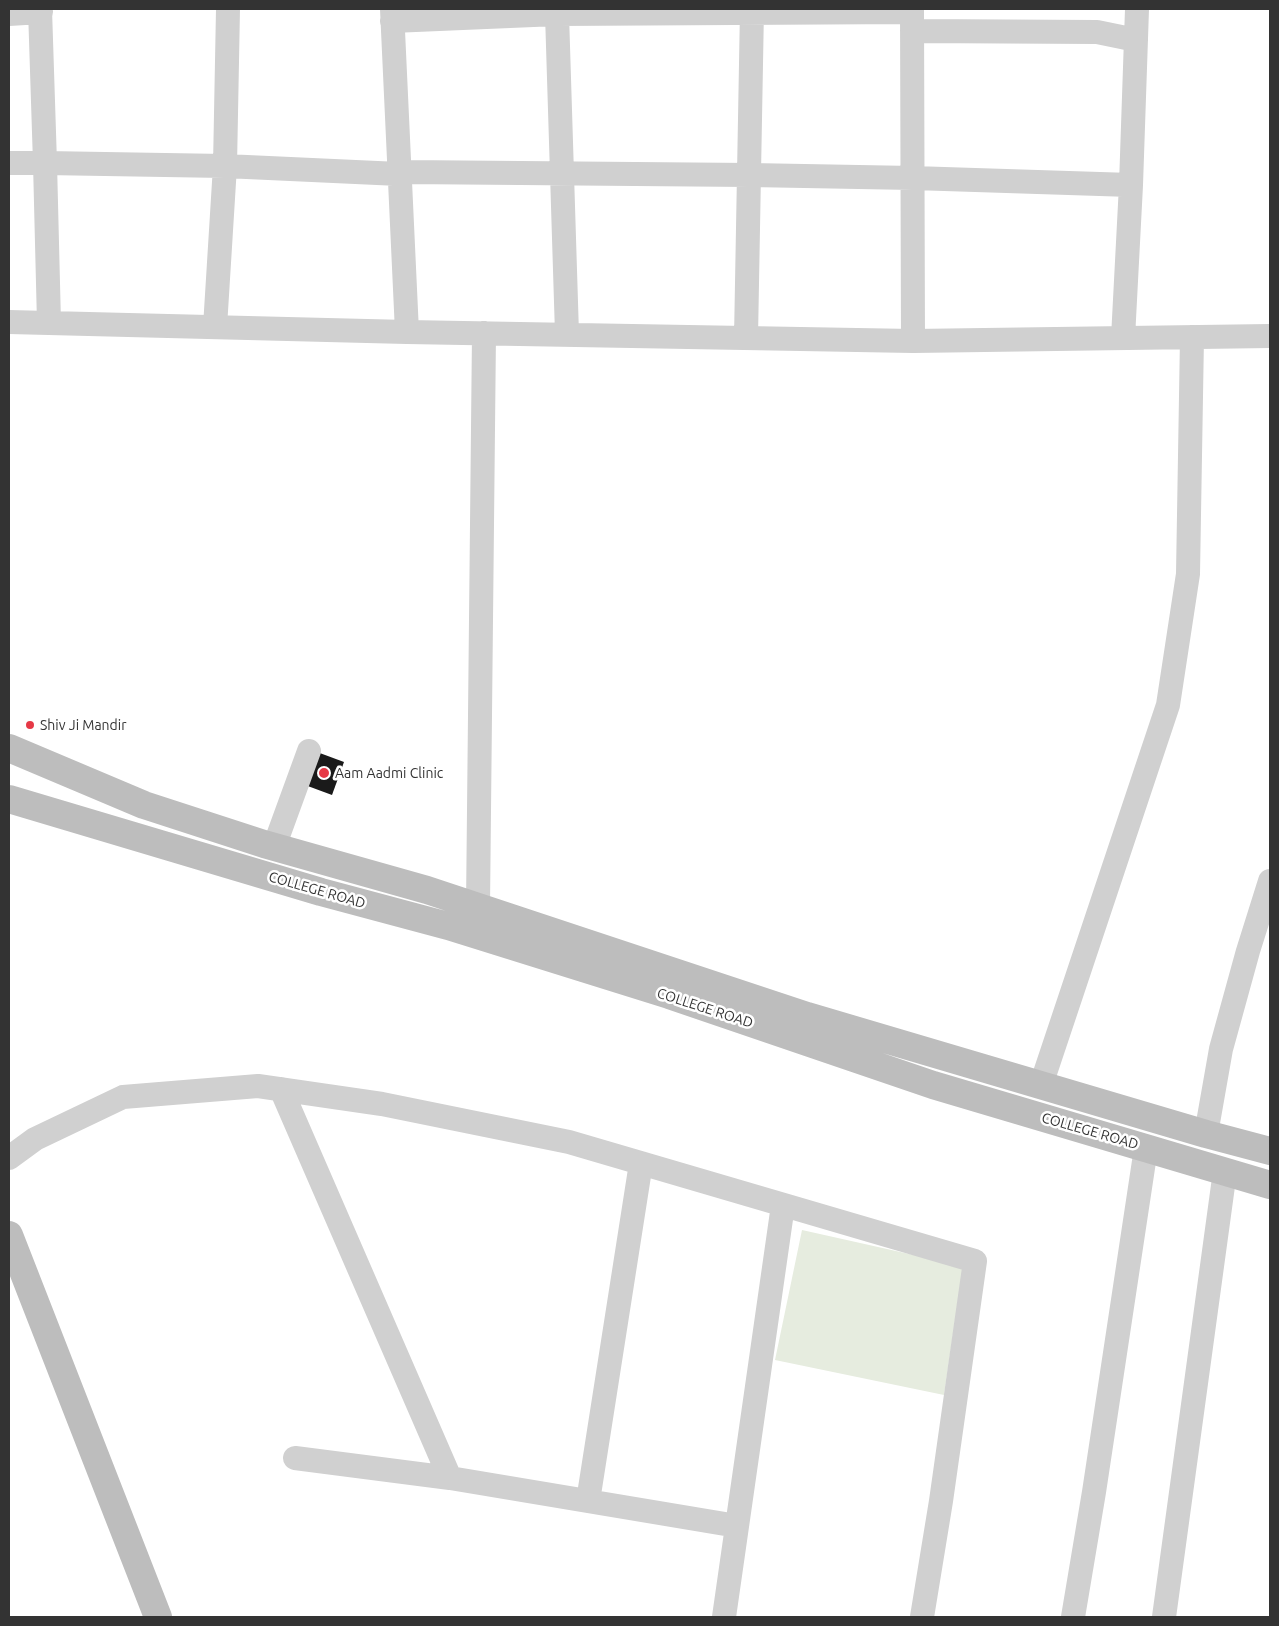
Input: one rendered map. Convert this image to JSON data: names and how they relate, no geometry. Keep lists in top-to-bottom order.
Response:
{
  "streets": {
    "street": ["COLLEGE ROAD"]
  },
  "places": ["Shiv Ji Mandir", "Aam Aadmi Clinic"]
}
